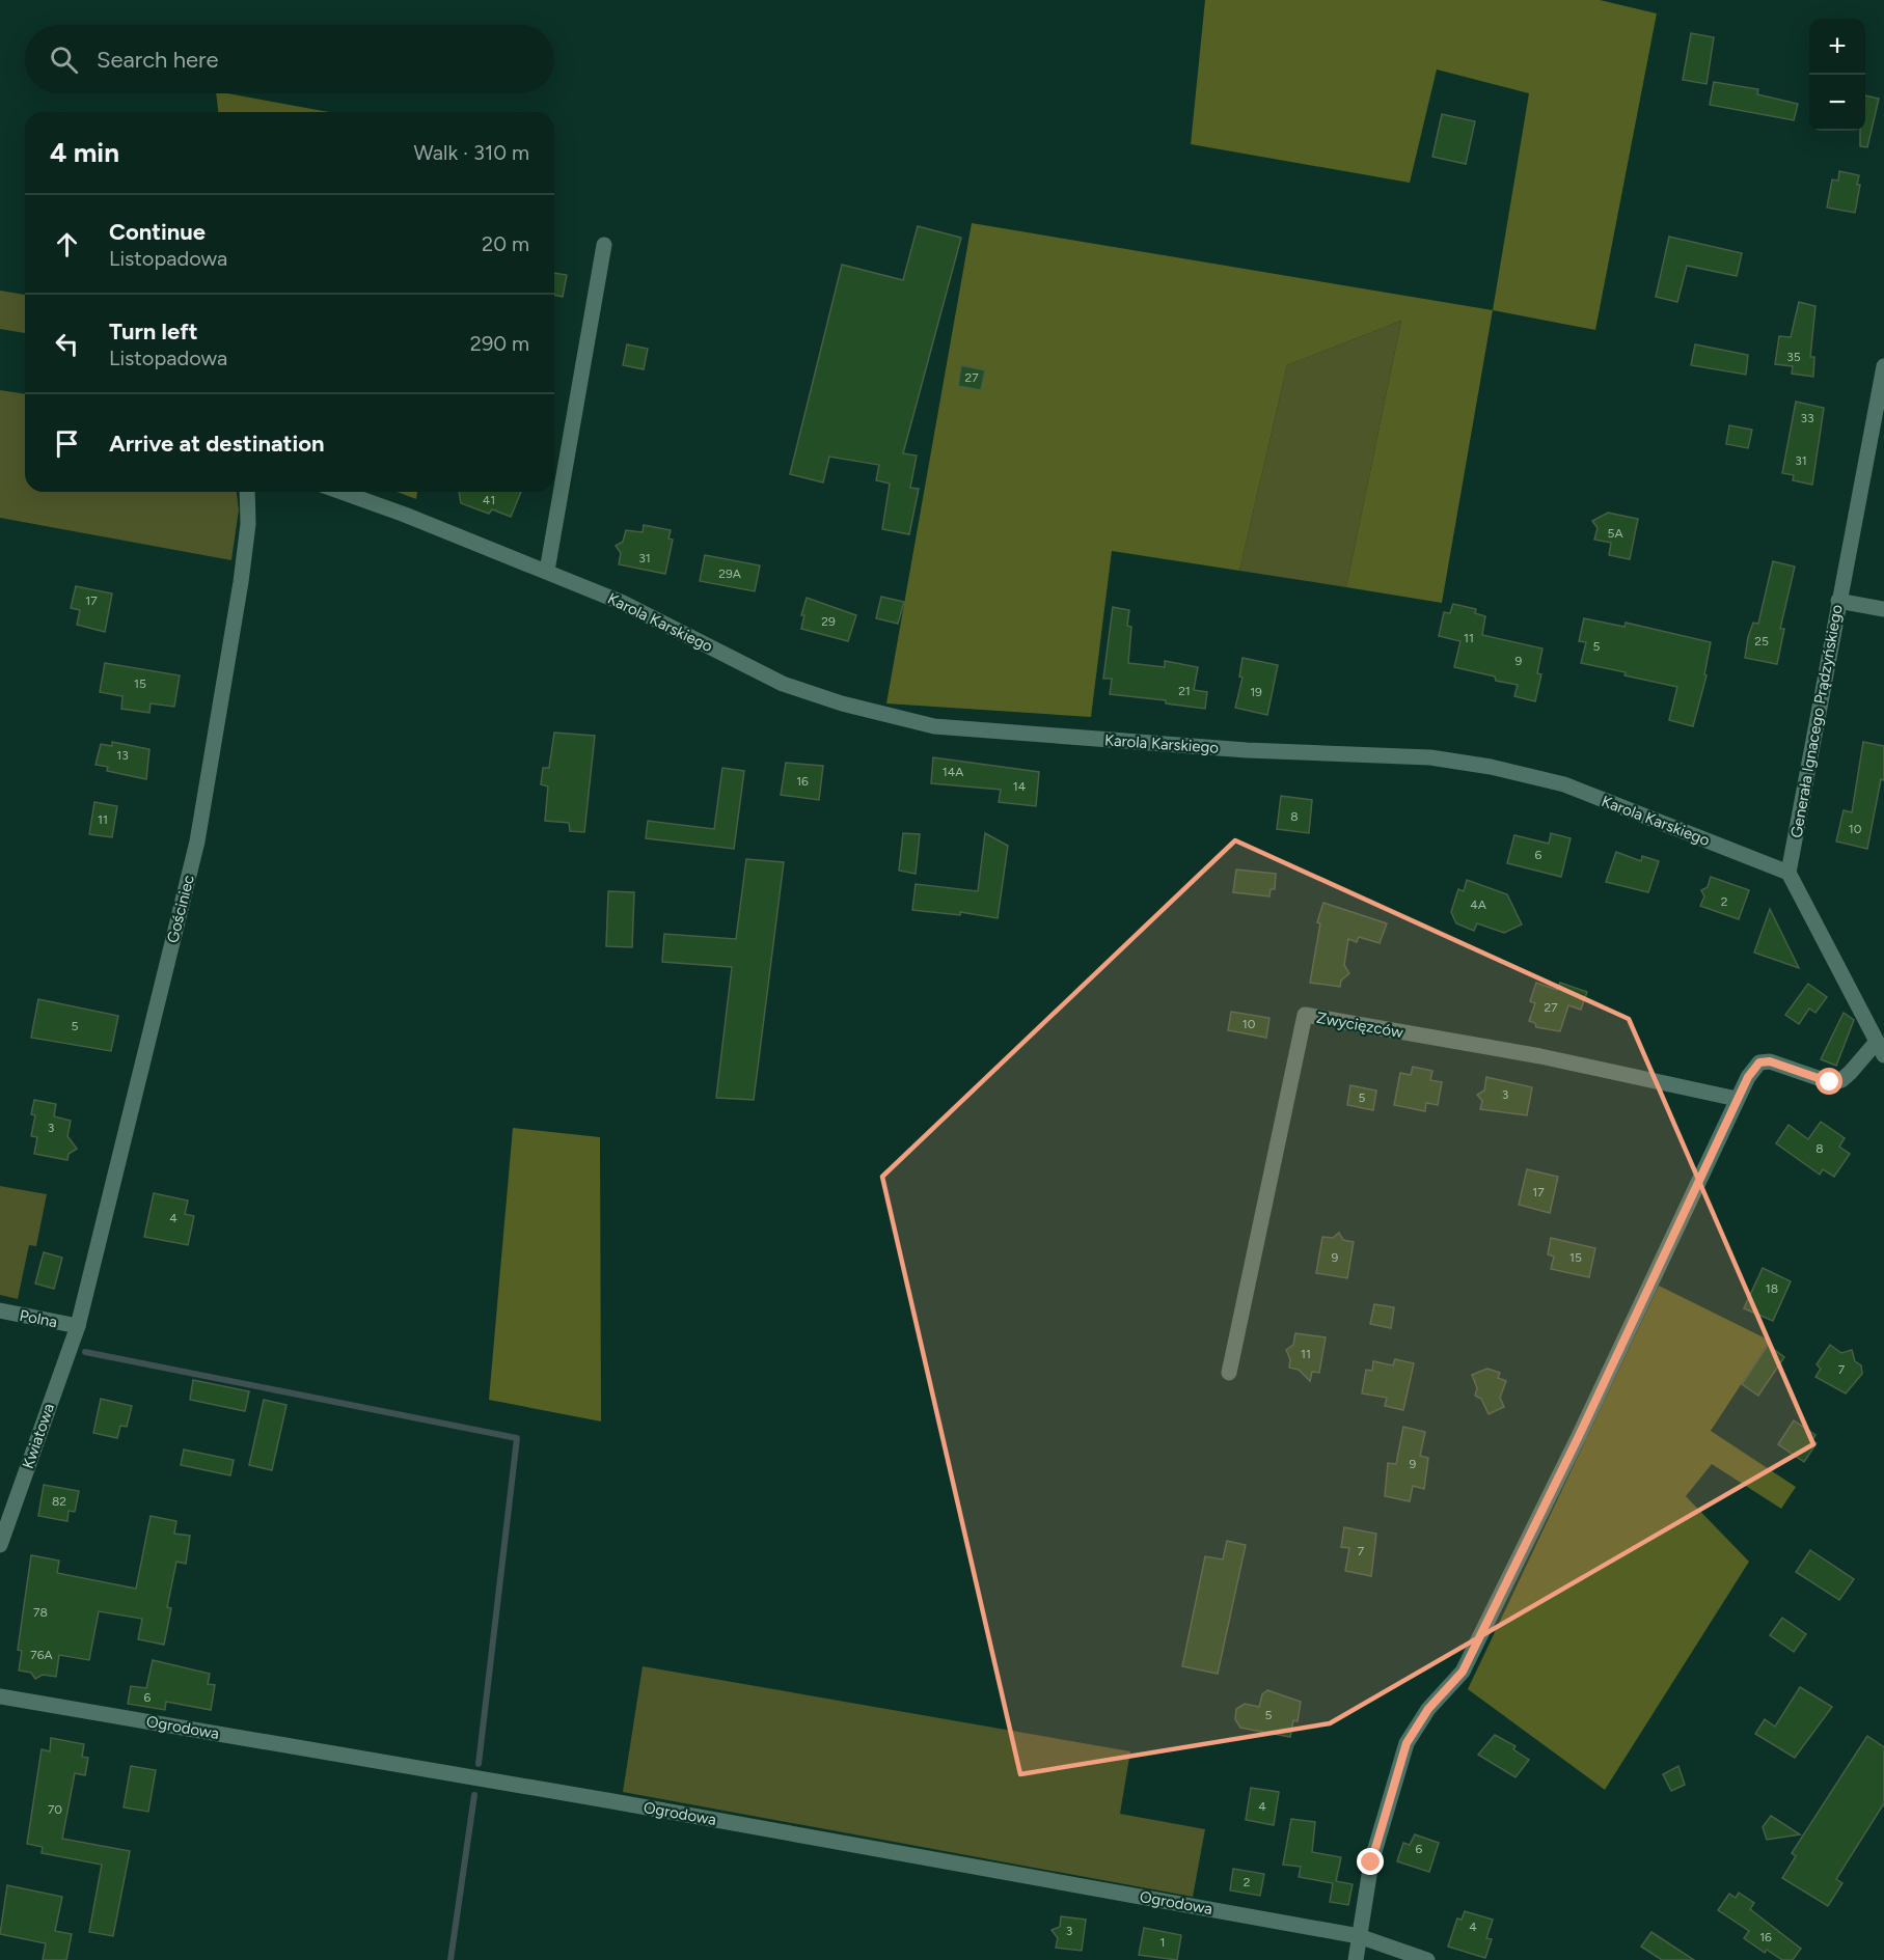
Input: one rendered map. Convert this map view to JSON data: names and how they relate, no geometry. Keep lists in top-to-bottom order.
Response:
{
  "streets": {
    "street": [
      "Karola Karskiego",
      "Generała Ignacego Prądzyńskiego",
      "Gościniec",
      "Zwycięzców",
      "Polna",
      "Kwiatowa",
      "Ogrodowa"
    ]
  },
  "crossings": [
    ["Karola Karskiego", "Generała Ignacego Prądzyńskiego"],
    ["Gościniec", "Polna"],
    ["Gościniec", "Kwiatowa"],
    ["Polna", "Kwiatowa"]
  ],
  "house_numbers": [
    "35",
    "27",
    "33",
    "31",
    "41",
    "5A",
    "31",
    "29A",
    "17",
    "29",
    "11",
    "25",
    "5",
    "9",
    "15",
    "21",
    "19",
    "13",
    "14A",
    "16",
    "14",
    "8",
    "11",
    "10",
    "6",
    "2",
    "4A",
    "27",
    "10",
    "5",
    "3",
    "5",
    "3",
    "8",
    "17",
    "4",
    "9",
    "15",
    "18",
    "11",
    "7",
    "9",
    "82",
    "7",
    "78",
    "76A",
    "6",
    "5",
    "4",
    "70",
    "6",
    "2",
    "4",
    "3",
    "16",
    "1"
  ],
  "page": {
    "map_buttons": ["+", "−"],
    "search": "Search here",
    "heading": ["4 min", "Walk · 310 m"],
    "list": [
      ["Continue", "Listopadowa", "20 m"],
      ["Turn left", "Listopadowa", "290 m"],
      "Arrive at destination"
    ]
  }
}
